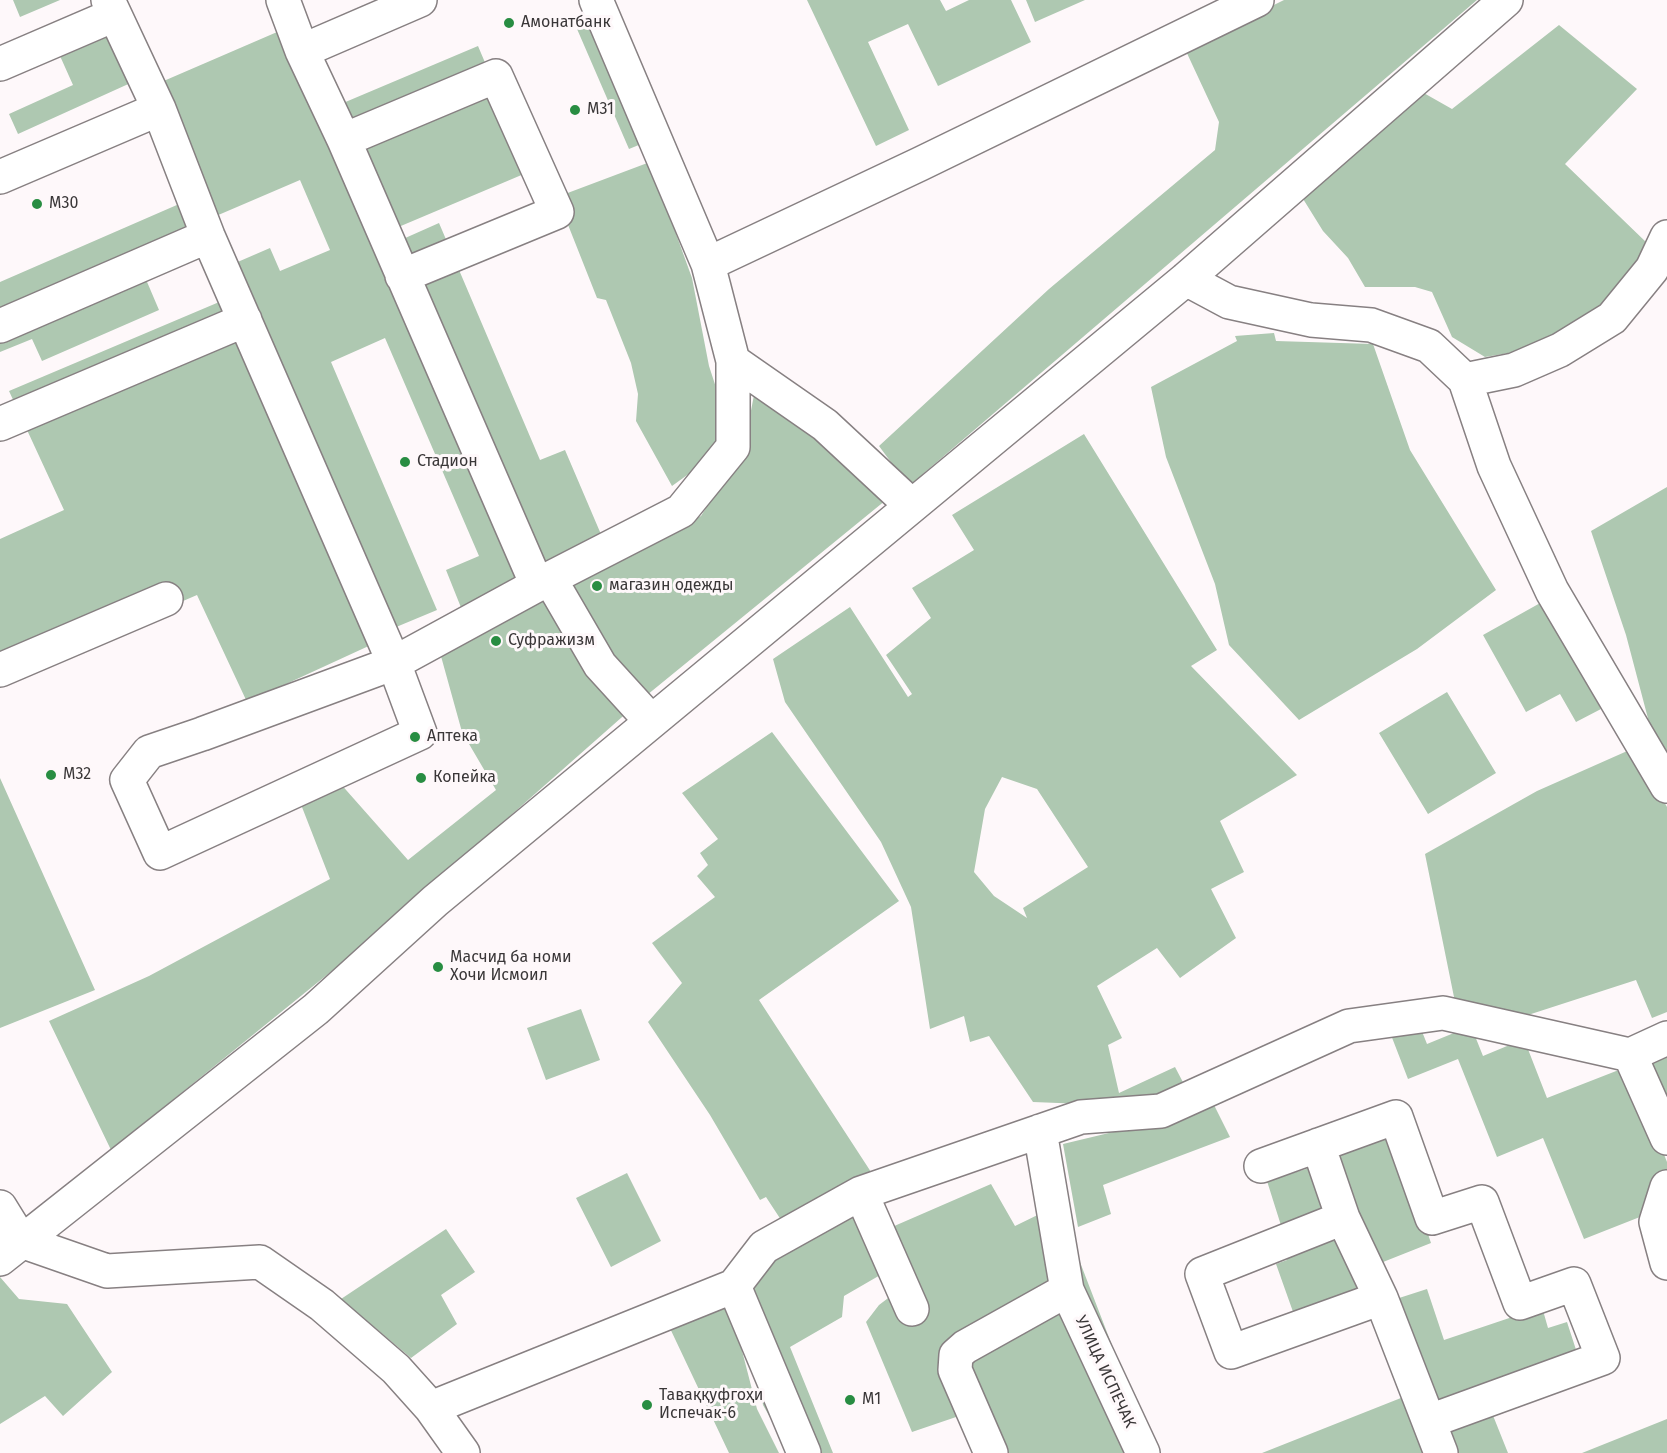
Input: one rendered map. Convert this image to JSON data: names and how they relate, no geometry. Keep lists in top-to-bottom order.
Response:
{
  "streets": {
    "street": ["УЛИЦА ИСПЕЧАК"]
  },
  "places": [
    "Амонатбанк",
    "М31",
    "М30",
    "Стадион",
    "магазин одежды",
    "Суфражизм",
    "Аптека",
    "М32",
    "Копейка",
    "Масчид ба номи Хочи Исмоил",
    "М1",
    "Таваққуфгоҳи Испечак-6"
  ]
}
